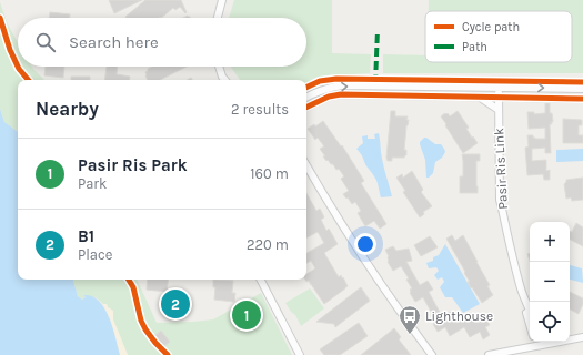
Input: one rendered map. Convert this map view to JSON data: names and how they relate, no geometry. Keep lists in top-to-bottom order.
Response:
{
  "streets": {
    "street": ["Pasir Ris Link"]
  },
  "places": {
    "bus stop": ["Lighthouse"]
  },
  "legend": ["Cycle path", "Path"],
  "page": {
    "search": "Search here",
    "heading": ["Nearby", "2 results"],
    "list": [
      {
        "mark": "1",
        "name": "Pasir Ris Park",
        "note": "Park",
        "value": "160 m"
      },
      {
        "mark": "2",
        "name": "B1",
        "note": "Place",
        "value": "220 m"
      }
    ],
    "map_buttons": ["+", "−"],
    "pins": ["2", "1"]
  }
}
